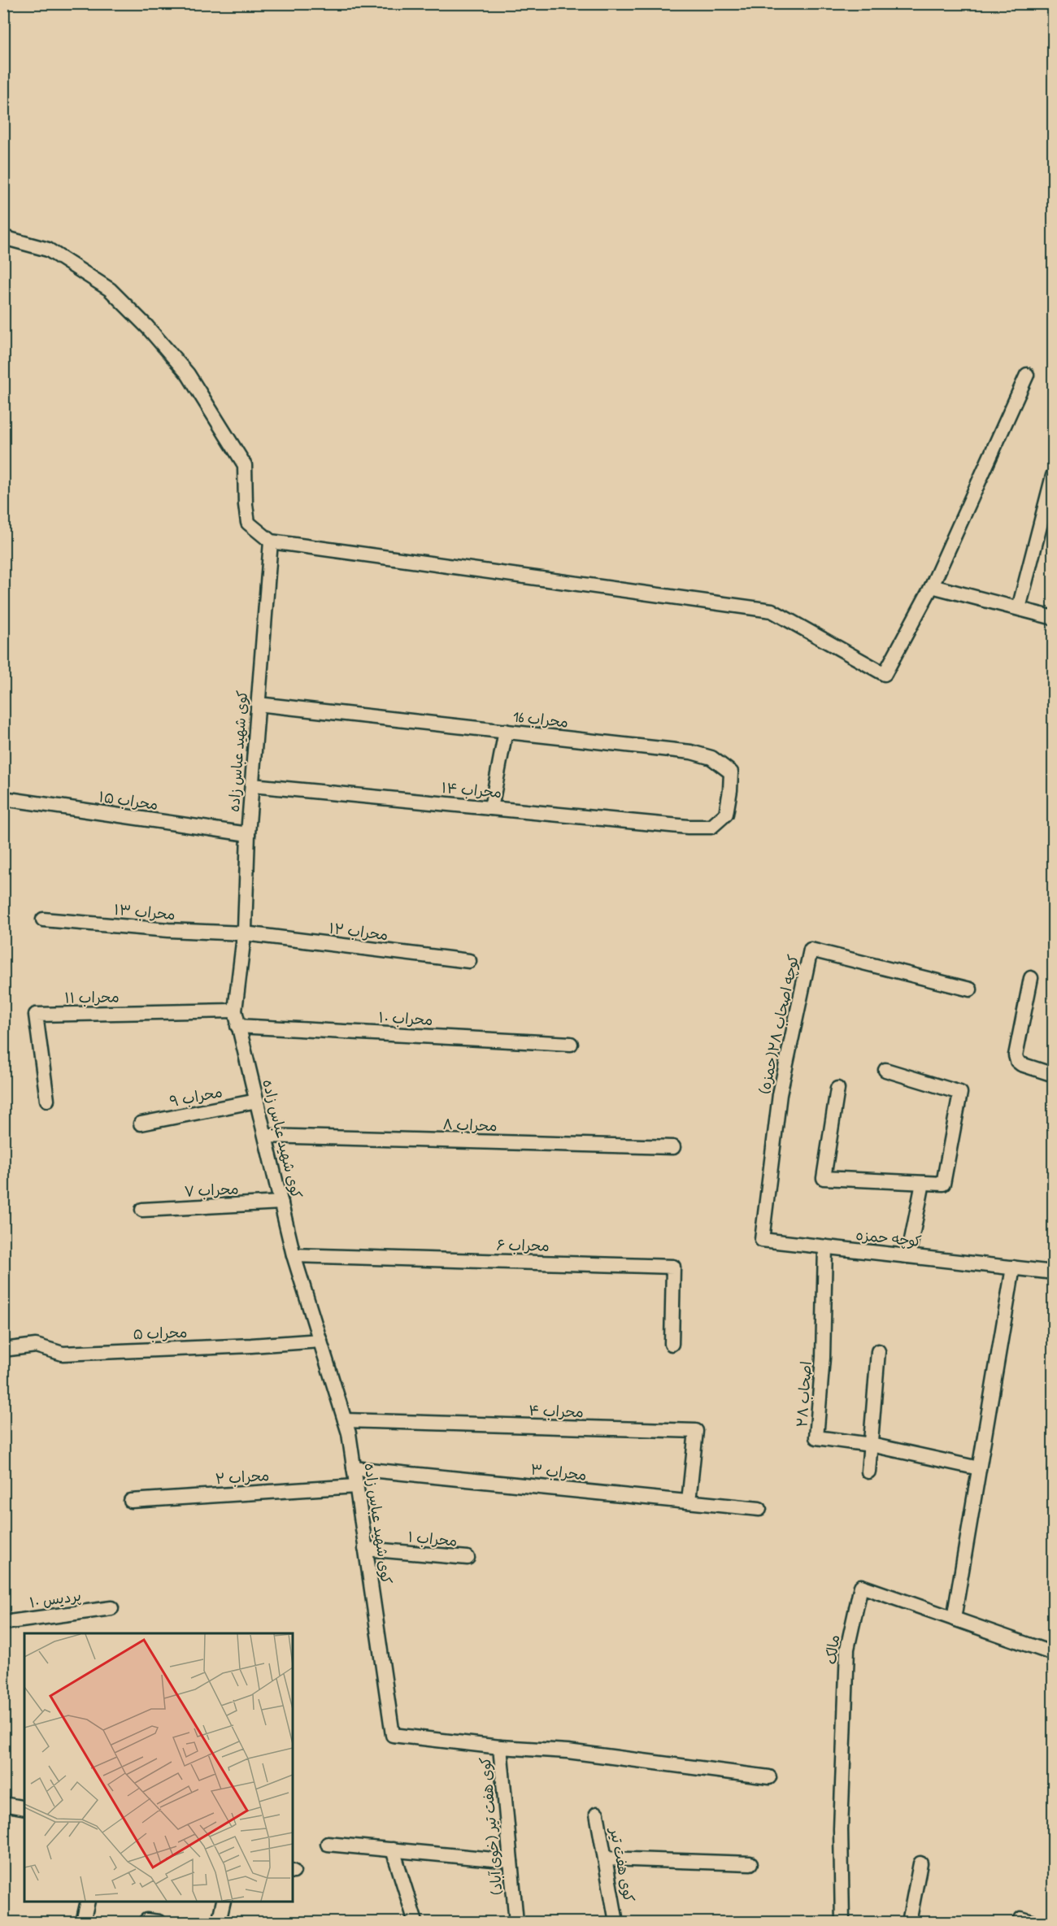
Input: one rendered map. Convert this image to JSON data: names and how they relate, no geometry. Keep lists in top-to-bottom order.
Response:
{
  "streets": {
    "street": [
      "محراب 16",
      "کوی شهید عباس زاده",
      "محراب ۱۴",
      "محراب ۱۵",
      "محراب ۱۳",
      "محراب ۱۲",
      "محراب ۱۱",
      "محراب ۱۰",
      "کوچه اصحاب ۲۸(حمزه)",
      "محراب ۹",
      "محراب ۸",
      "محراب ۷",
      "کوچه حمزه",
      "محراب ۶",
      "محراب ۵",
      "اصحاب ۲۸",
      "محراب ۴",
      "محراب ۳",
      "محراب ۲",
      "محراب ۱",
      "پردیس ۱۰",
      "مالک",
      "کوی هفت تیر (خوی آباد)",
      "کوی هفت تیر"
    ]
  },
  "crossings": [
    ["محراب 16", "کوی شهید عباس زاده"],
    ["محراب 16", "محراب ۱۴"],
    ["کوی شهید عباس زاده", "محراب ۱۴"],
    ["کوی شهید عباس زاده", "محراب ۱۵"],
    ["کوی شهید عباس زاده", "محراب ۱۳"],
    ["کوی شهید عباس زاده", "محراب ۱۲"],
    ["کوی شهید عباس زاده", "محراب ۱۱"],
    ["کوی شهید عباس زاده", "محراب ۱۰"],
    ["کوی شهید عباس زاده", "محراب ۹"],
    ["کوی شهید عباس زاده", "محراب ۸"],
    ["کوی شهید عباس زاده", "محراب ۷"],
    ["کوی شهید عباس زاده", "محراب ۶"],
    ["کوی شهید عباس زاده", "محراب ۵"],
    ["کوی شهید عباس زاده", "محراب ۴"],
    ["کوی شهید عباس زاده", "محراب ۳"],
    ["کوی شهید عباس زاده", "محراب ۲"],
    ["کوی شهید عباس زاده", "محراب ۱"],
    ["کوی شهید عباس زاده", "کوی هفت تیر (خوی آباد)"],
    ["محراب ۱۳", "محراب ۱۲"],
    ["کوچه اصحاب ۲۸(حمزه)", "کوچه حمزه"],
    ["کوچه حمزه", "اصحاب ۲۸"],
    ["محراب ۴", "محراب ۳"]
  ]
}
